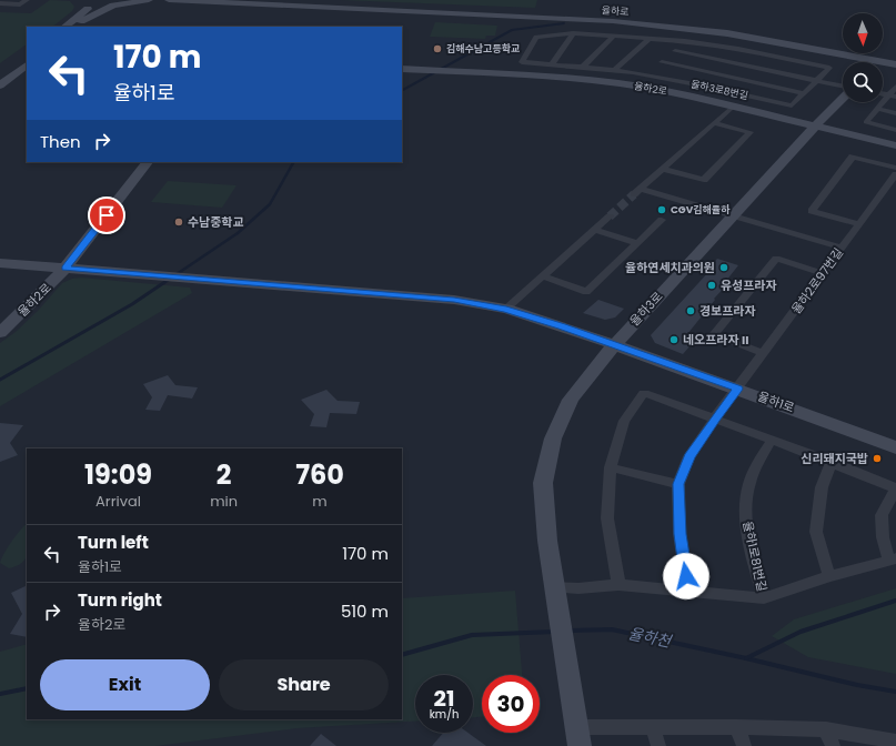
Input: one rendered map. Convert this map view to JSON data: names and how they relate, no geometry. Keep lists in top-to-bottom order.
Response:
{
  "streets": {
    "street": [
      "율하로",
      "율하2로",
      "율하3로8번길",
      "율하2로97번길",
      "율하3로",
      "율하1로",
      "율하1로81번길"
    ]
  },
  "crossings": [
    ["율하2로", "율하3로"],
    ["율하2로", "율하1로"],
    ["율하2로97번길", "율하1로"],
    ["율하2로97번길", "율하1로81번길"],
    ["율하3로", "율하1로"],
    ["율하3로", "율하1로81번길"]
  ],
  "water": ["율하천"],
  "places": [
    "김해수남고등학교",
    "CGV김해율하",
    "수남중학교",
    "율하연세치과의원",
    "유성프라자",
    "경보프라자",
    "네오프라자 II",
    "신리돼지국밥"
  ],
  "north": "bottom",
  "page": {
    "turn": ["170 m", "율하1로"],
    "then": "Then",
    "eta": [
      "19:09",
      "Arrival",
      "2",
      "min",
      "760",
      "m"
    ],
    "list": [
      {
        "name": "Turn left",
        "note": "율하1로",
        "value": "170 m"
      },
      {
        "name": "Turn right",
        "note": "율하2로",
        "value": "510 m"
      }
    ],
    "buttons": ["Exit", "Share"],
    "speed": "21 km/h",
    "limit": "30"
  }
}
